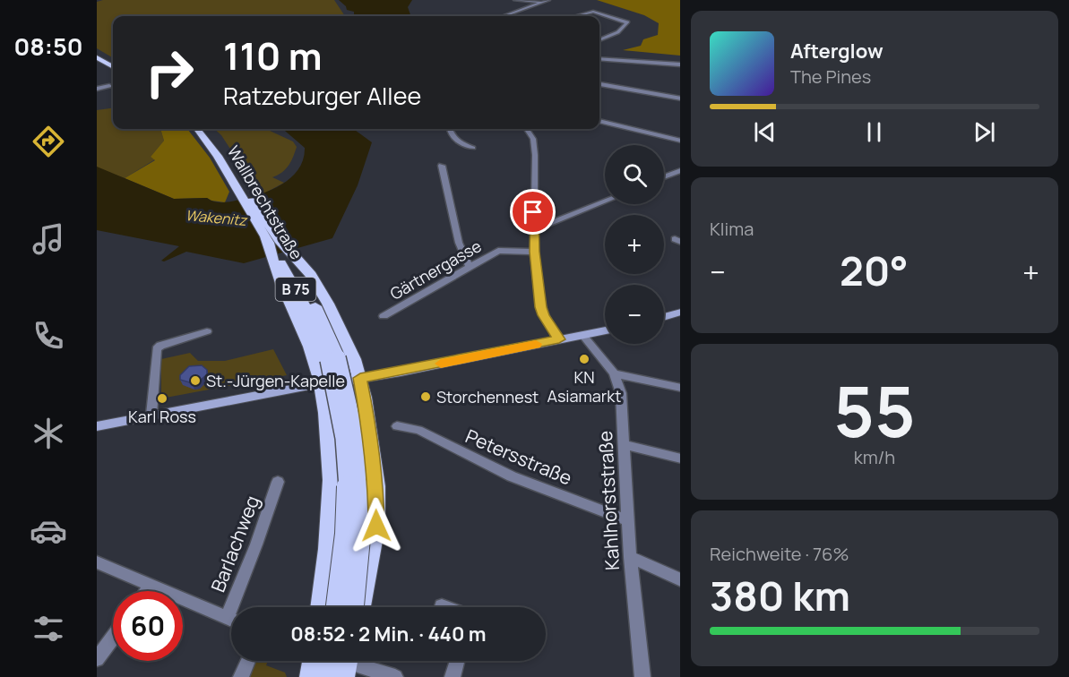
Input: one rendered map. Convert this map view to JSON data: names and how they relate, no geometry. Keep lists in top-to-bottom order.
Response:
{
  "streets": {
    "main road": ["Wallbrechtstraße", "B 75"],
    "street": [
      "Gärtnergasse",
      "Petersstraße",
      "Kahlhorststraße",
      "Barlachweg"
    ]
  },
  "crossings": [
    ["Wallbrechtstraße", "B 75"],
    ["Petersstraße", "Kahlhorststraße"]
  ],
  "water": ["Wakenitz"],
  "places": [
    "KN Asiamarkt",
    "St.-Jürgen-Kapelle",
    "Storchennest",
    "Karl Ross"
  ],
  "page": {
    "tabs": "08:50",
    "turn": ["110 m", "Ratzeburger Allee"],
    "song": ["Afterglow", "The Pines"],
    "map_buttons": ["+", "−"],
    "tile": [
      "Klima",
      ["55", "km/h"],
      ["Reichweite · 76%", "380 km"]
    ],
    "heat": ["−", "20°", "+"],
    "limit": "60",
    "trip": "08:52 · 2 Min. · 440 m"
  }
}
